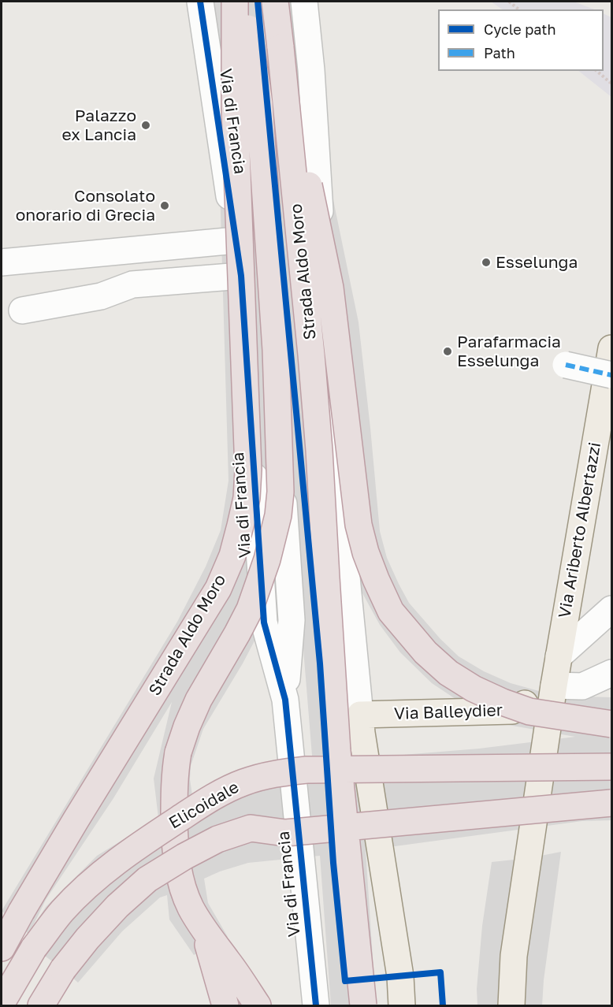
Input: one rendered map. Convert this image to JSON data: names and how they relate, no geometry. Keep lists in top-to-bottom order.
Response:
{
  "streets": {
    "highway": ["Strada Aldo Moro", "Elicoidale"],
    "main road": ["Via Ariberto Albertazzi", "Via Balleydier"],
    "street": ["Via di Francia"]
  },
  "crossings": [
    ["Via Ariberto Albertazzi", "Via Balleydier"]
  ],
  "places": [
    "Palazzo ex Lancia",
    "Consolato onorario di Grecia",
    "Esselunga",
    "Parafarmacia Esselunga"
  ],
  "legend": ["Cycle path", "Path"]
}
